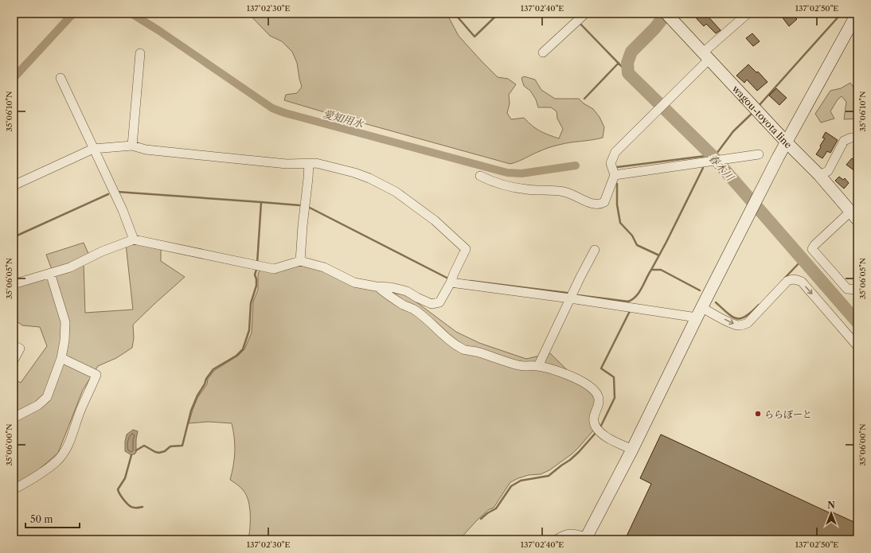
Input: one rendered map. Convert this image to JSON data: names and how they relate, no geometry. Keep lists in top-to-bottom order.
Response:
{
  "streets": {
    "street": ["wagou-toyota line"]
  },
  "water": ["愛知用水", "春木川"],
  "places": ["ららぽーと"],
  "scale_bar": "50 m",
  "north": "top",
  "coordinates": [
    "137°02'30\"E",
    "137°02'40\"E",
    "137°02'50\"E",
    "35°06'10\"N",
    "35°06'05\"N",
    "35°06'00\"N"
  ]
}
